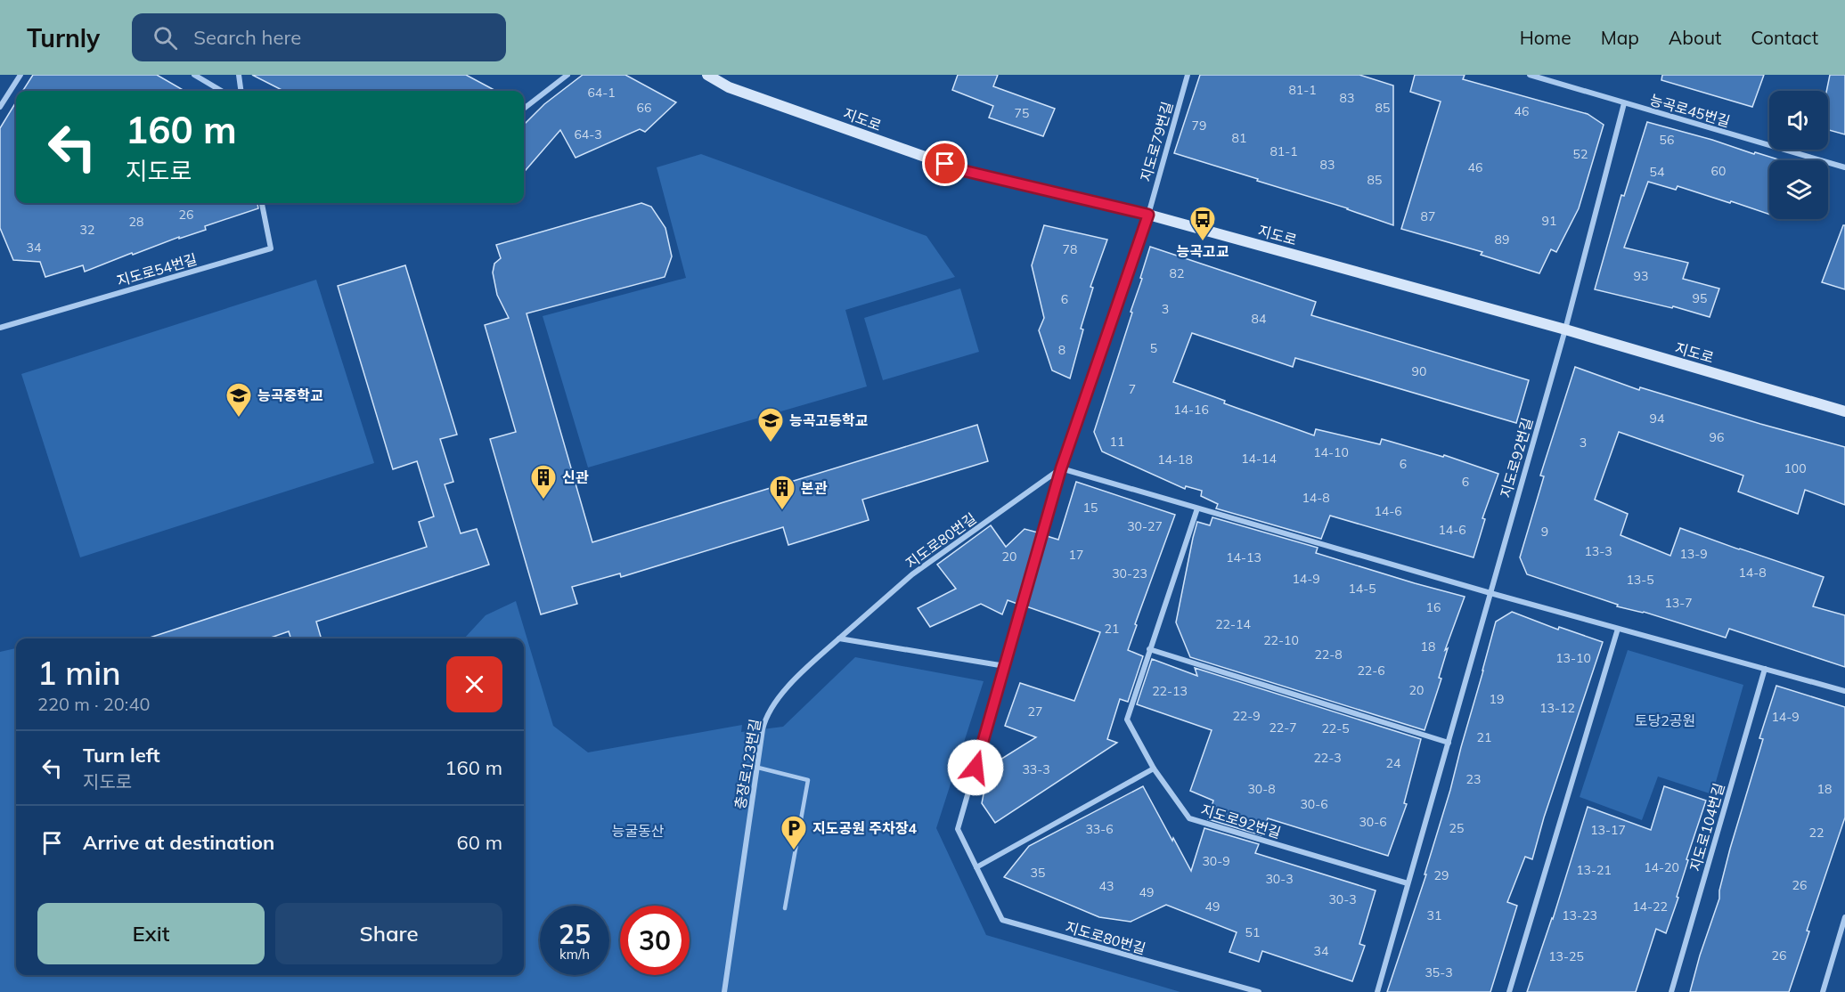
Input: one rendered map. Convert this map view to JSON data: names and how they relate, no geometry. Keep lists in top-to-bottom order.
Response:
{
  "streets": {
    "main road": ["지도로"],
    "street": [
      "능곡로45번길",
      "지도로79번길",
      "지도로54번길",
      "지도로92번길",
      "지도로80번길",
      "충장로123번길",
      "지도로104번길"
    ]
  },
  "crossings": [
    ["능곡로45번길", "지도로92번길"],
    ["지도로", "지도로79번길"],
    ["지도로", "지도로92번길"],
    ["지도로", "지도로80번길"],
    ["지도로79번길", "지도로80번길"],
    ["지도로80번길", "충장로123번길"]
  ],
  "parks": ["토당2공원", "능굴동산"],
  "places": {
    "bus stop": ["능곡고교"],
    "school or university": ["능곡중학교", "능곡고등학교"],
    "building": ["신관", "본관"],
    "parking": ["지도공원 주차장4"]
  },
  "house_numbers": [
    "81-1",
    "64-1",
    "83",
    "66",
    "85",
    "46",
    "75",
    "79",
    "64-3",
    "81",
    "56",
    "81-1",
    "52",
    "83",
    "46",
    "60",
    "54",
    "85",
    "26",
    "87",
    "91",
    "28",
    "32",
    "89",
    "34",
    "78",
    "82",
    "93",
    "95",
    "6",
    "3",
    "84",
    "5",
    "8",
    "90",
    "7",
    "14-16",
    "94",
    "96",
    "11",
    "3",
    "14-10",
    "14-14",
    "14-18",
    "6",
    "100",
    "6",
    "14-8",
    "15",
    "14-6",
    "30-27",
    "14-6",
    "9",
    "13-3",
    "13-9",
    "17",
    "20",
    "14-13",
    "14-8",
    "30-23",
    "14-9",
    "13-5",
    "14-5",
    "13-7",
    "16",
    "22-14",
    "21",
    "22-10",
    "18",
    "22-8",
    "13-10",
    "22-6",
    "20",
    "22-13",
    "19",
    "13-12",
    "27",
    "22-9",
    "14-9",
    "22-7",
    "22-5",
    "21",
    "22-3",
    "24",
    "33-3",
    "23",
    "30-8",
    "18",
    "30-6",
    "30-6",
    "25",
    "33-6",
    "13-17",
    "22",
    "30-9",
    "14-20",
    "13-21",
    "35",
    "29",
    "30-3",
    "26",
    "43",
    "49",
    "30-3",
    "49",
    "14-22",
    "31",
    "13-23",
    "51",
    "34",
    "26",
    "13-25",
    "35-3"
  ],
  "page": {
    "header": "Turnly",
    "search": "Search here",
    "nav": [
      "Home",
      "Map",
      "About",
      "Contact"
    ],
    "turn": ["160 m", "지도로"],
    "heading": ["1 min", "220 m · 20:40"],
    "list": [
      {
        "name": "Turn left",
        "note": "지도로",
        "value": "160 m"
      },
      {
        "name": "Arrive at destination",
        "value": "60 m"
      }
    ],
    "buttons": ["Exit", "Share"],
    "speed": "25 km/h",
    "limit": "30"
  }
}
